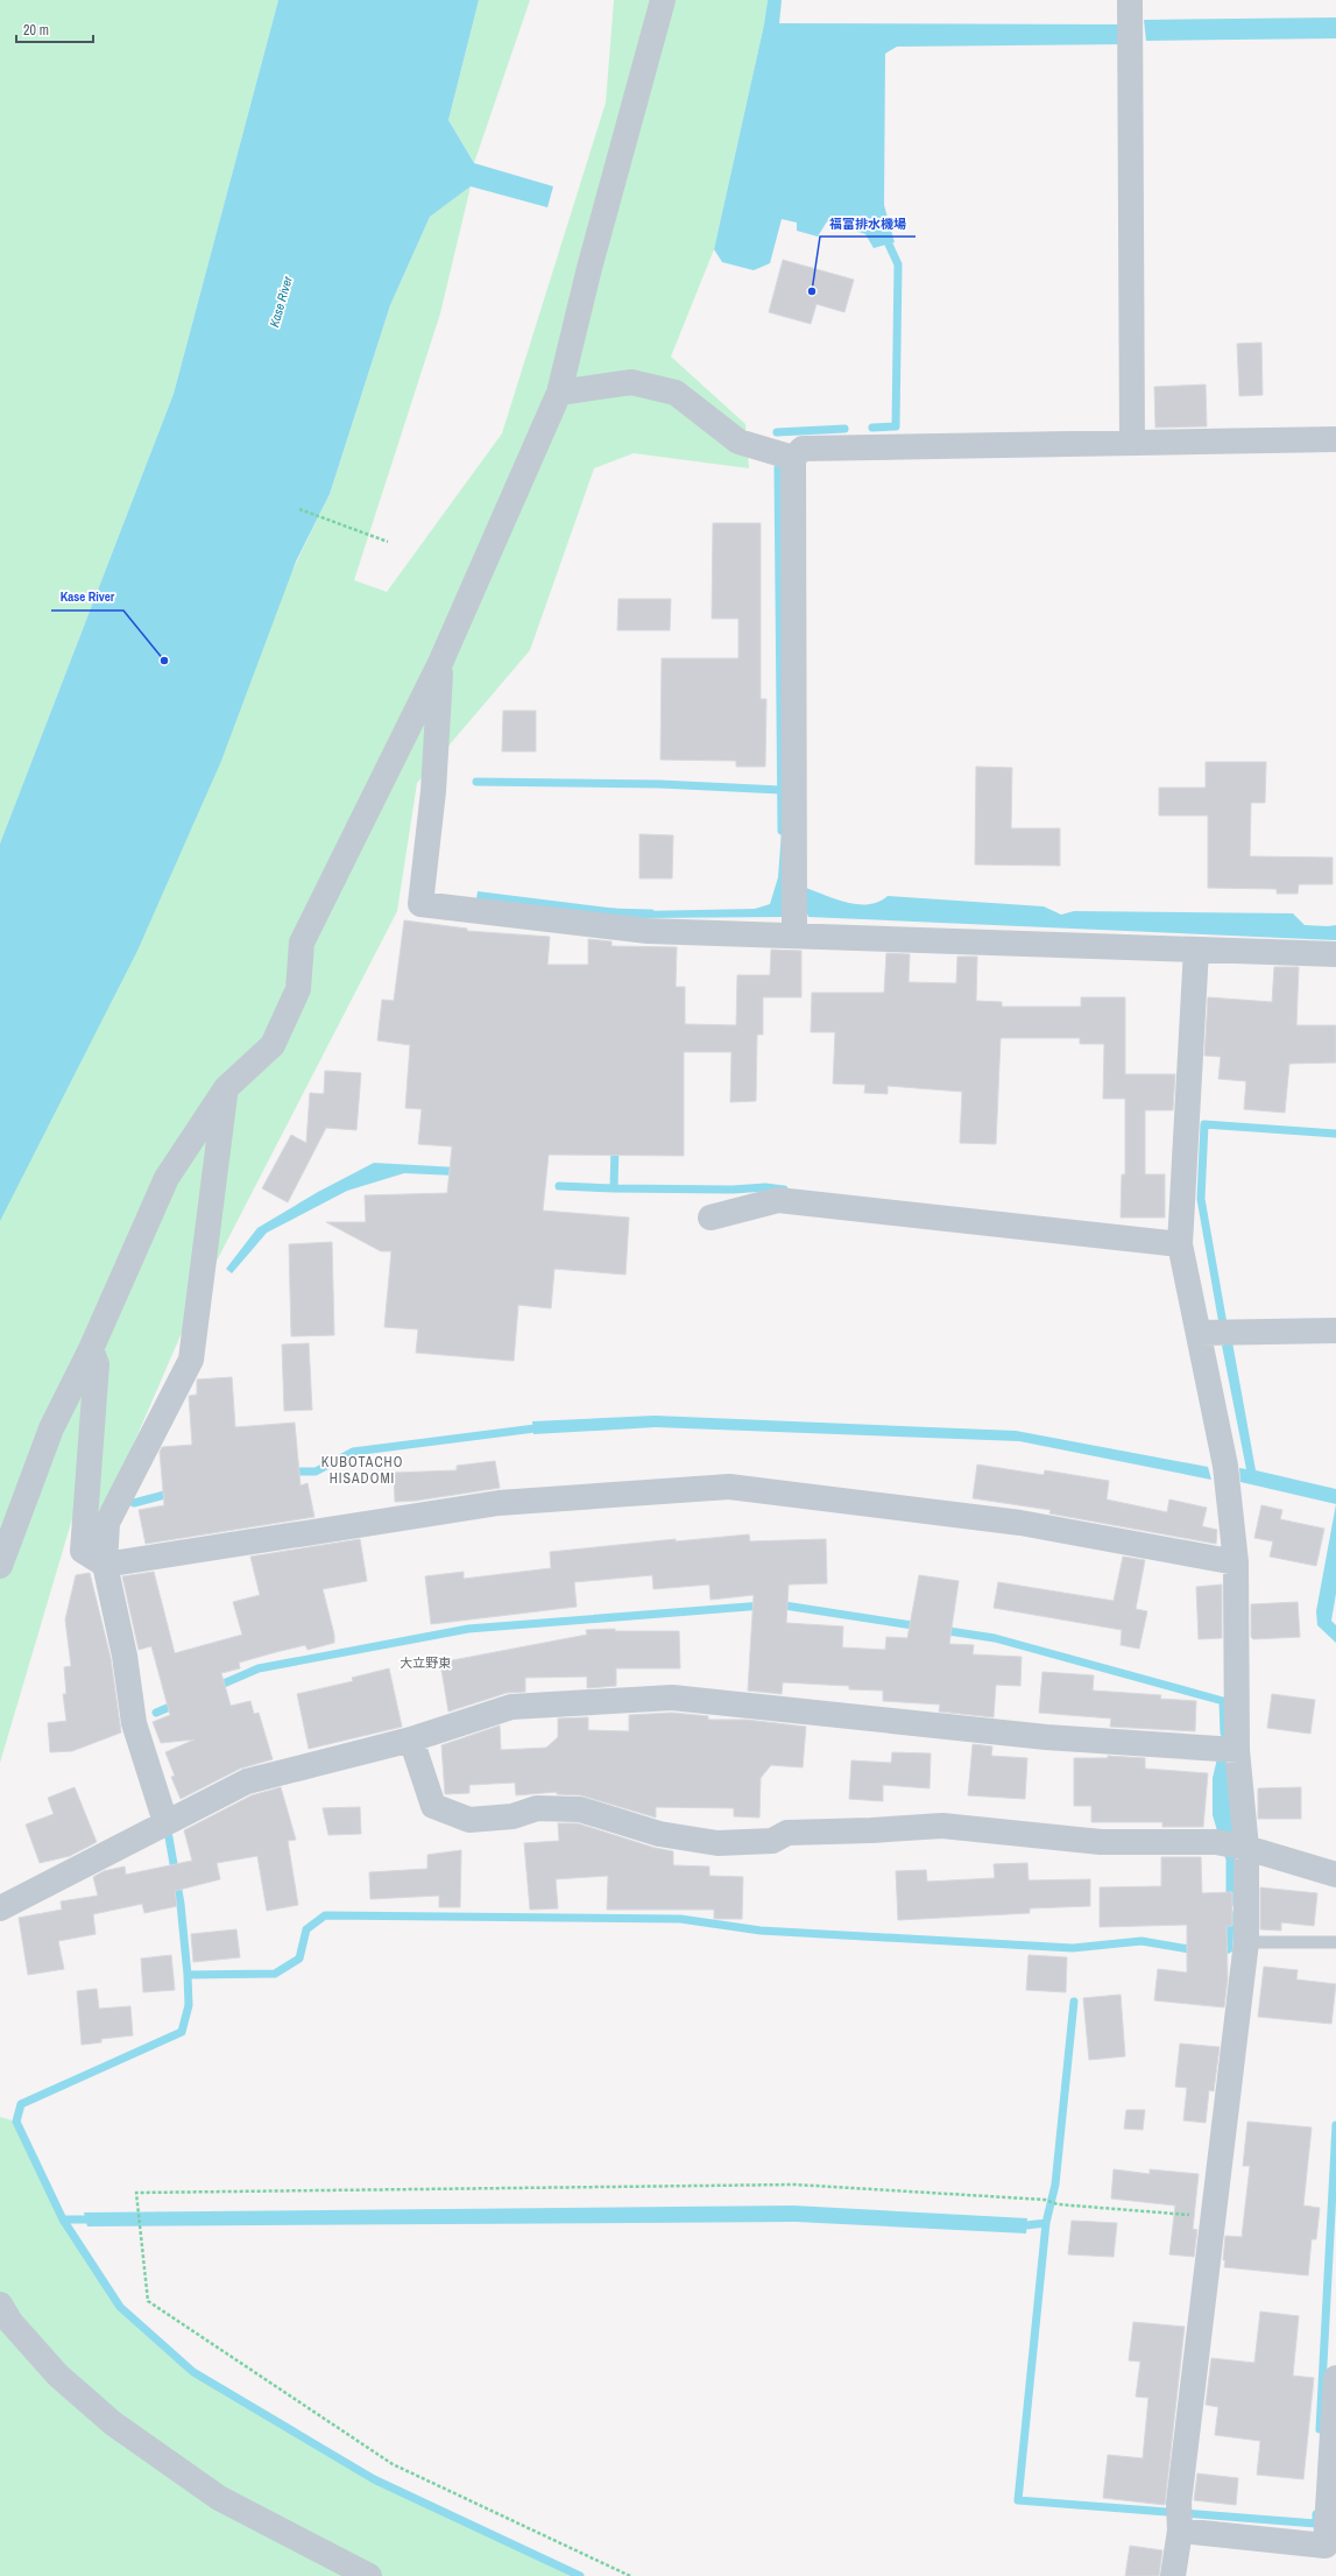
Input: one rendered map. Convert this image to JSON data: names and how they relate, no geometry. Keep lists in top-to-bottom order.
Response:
{
  "districts": ["KUBOTACHO HISADOMI", "大立野東"],
  "water": ["Kase River"],
  "places": ["福富排水機場", "Kase River"],
  "scale_bar": "20 m"
}
